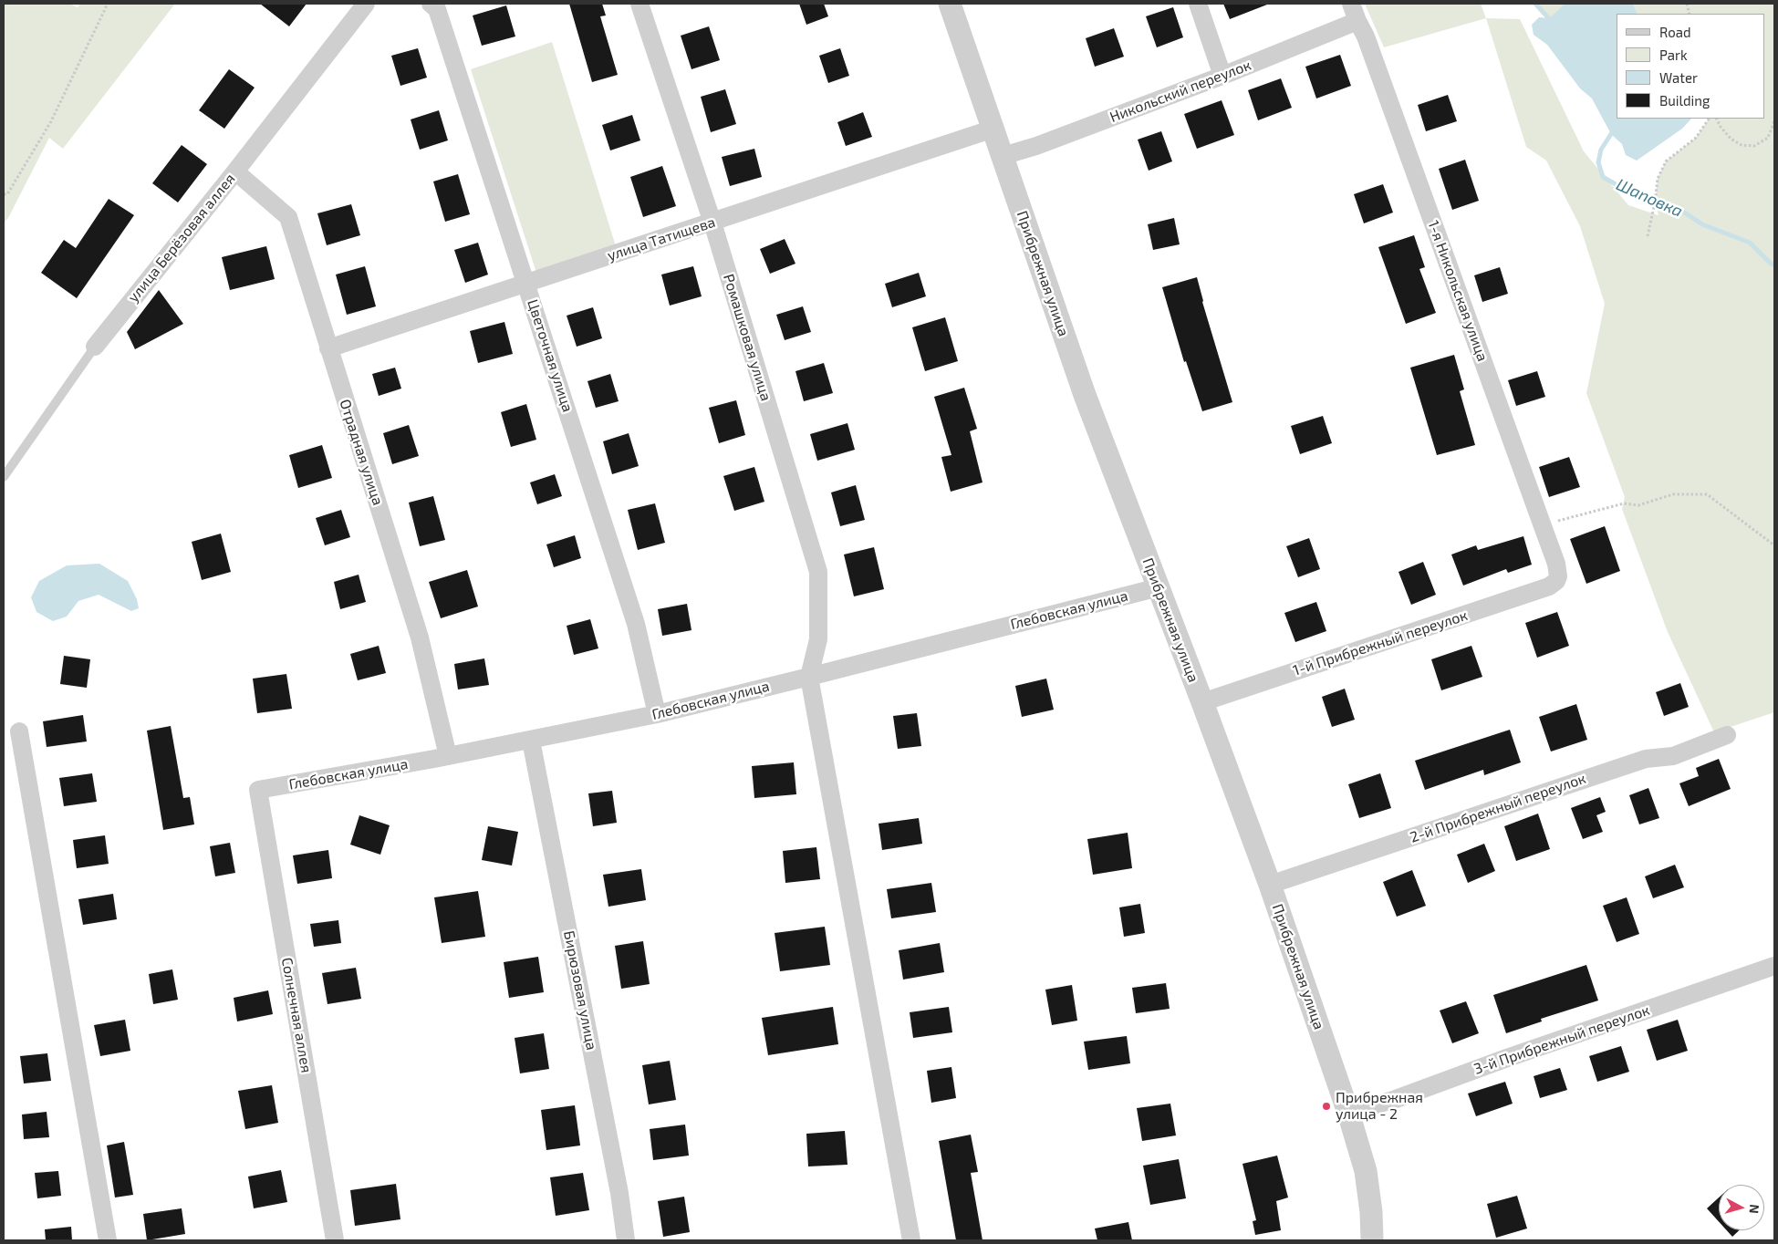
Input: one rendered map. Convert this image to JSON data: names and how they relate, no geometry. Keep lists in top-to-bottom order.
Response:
{
  "streets": {
    "street": [
      "Никольский переулок",
      "улица Берёзовая аллея",
      "улица Татищева",
      "Прибрежная улица",
      "1-я Никольская улица",
      "Ромашковая улица",
      "Цветочная улица",
      "Отрадная улица",
      "Глебовская улица",
      "1-й Прибрежный переулок",
      "2-й Прибрежный переулок",
      "Бирюзовая улица",
      "Солнечная аллея",
      "3-й Прибрежный переулок"
    ]
  },
  "crossings": [
    ["Никольский переулок", "Прибрежная улица"],
    ["Никольский переулок", "1-я Никольская улица"],
    ["улица Берёзовая аллея", "Отрадная улица"],
    ["улица Татищева", "Прибрежная улица"],
    ["улица Татищева", "Ромашковая улица"],
    ["улица Татищева", "Цветочная улица"],
    ["улица Татищева", "Отрадная улица"],
    ["Прибрежная улица", "Глебовская улица"],
    ["Прибрежная улица", "1-й Прибрежный переулок"],
    ["Прибрежная улица", "2-й Прибрежный переулок"],
    ["Прибрежная улица", "3-й Прибрежный переулок"],
    ["1-я Никольская улица", "1-й Прибрежный переулок"],
    ["Ромашковая улица", "Глебовская улица"],
    ["Цветочная улица", "Глебовская улица"],
    ["Отрадная улица", "Глебовская улица"],
    ["Глебовская улица", "Бирюзовая улица"],
    ["Глебовская улица", "Солнечная аллея"]
  ],
  "water": ["Шаповка"],
  "places": ["Прибрежная улица - 2"],
  "legend": [
    "Road",
    "Park",
    "Water",
    "Building"
  ],
  "north": "right"
}
